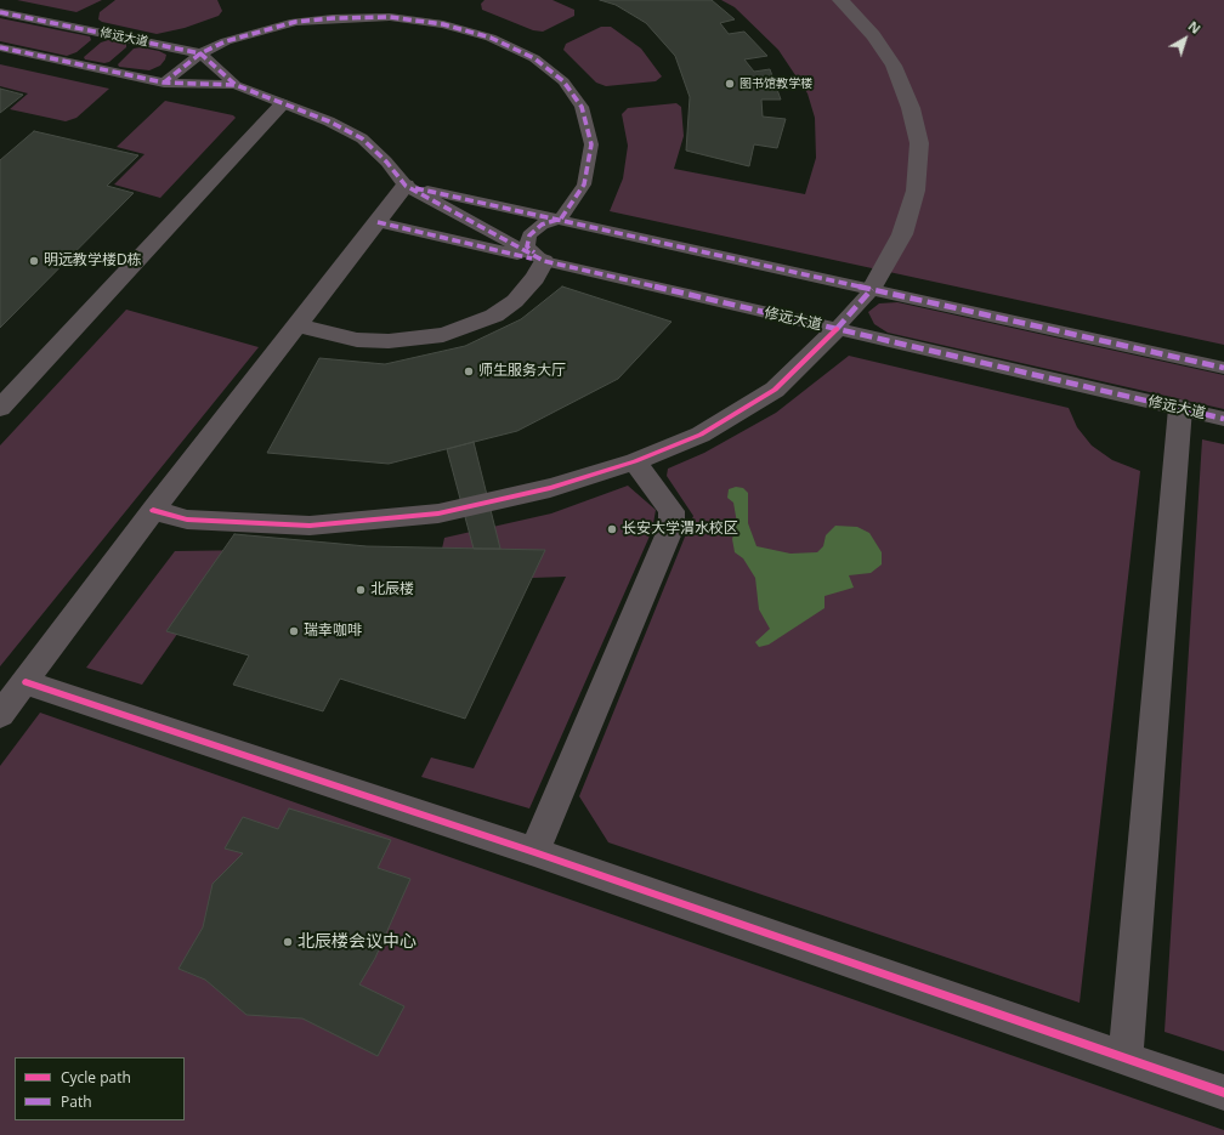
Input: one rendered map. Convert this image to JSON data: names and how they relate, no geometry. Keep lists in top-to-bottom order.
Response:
{
  "streets": {
    "street": ["修远大道"]
  },
  "places": [
    "图书馆教学楼",
    "明远教学楼D栋",
    "师生服务大厅",
    "长安大学渭水校区",
    "北辰楼",
    "瑞幸咖啡",
    "北辰楼会议中心"
  ],
  "legend": ["Cycle path", "Path"],
  "north": "top right"
}
